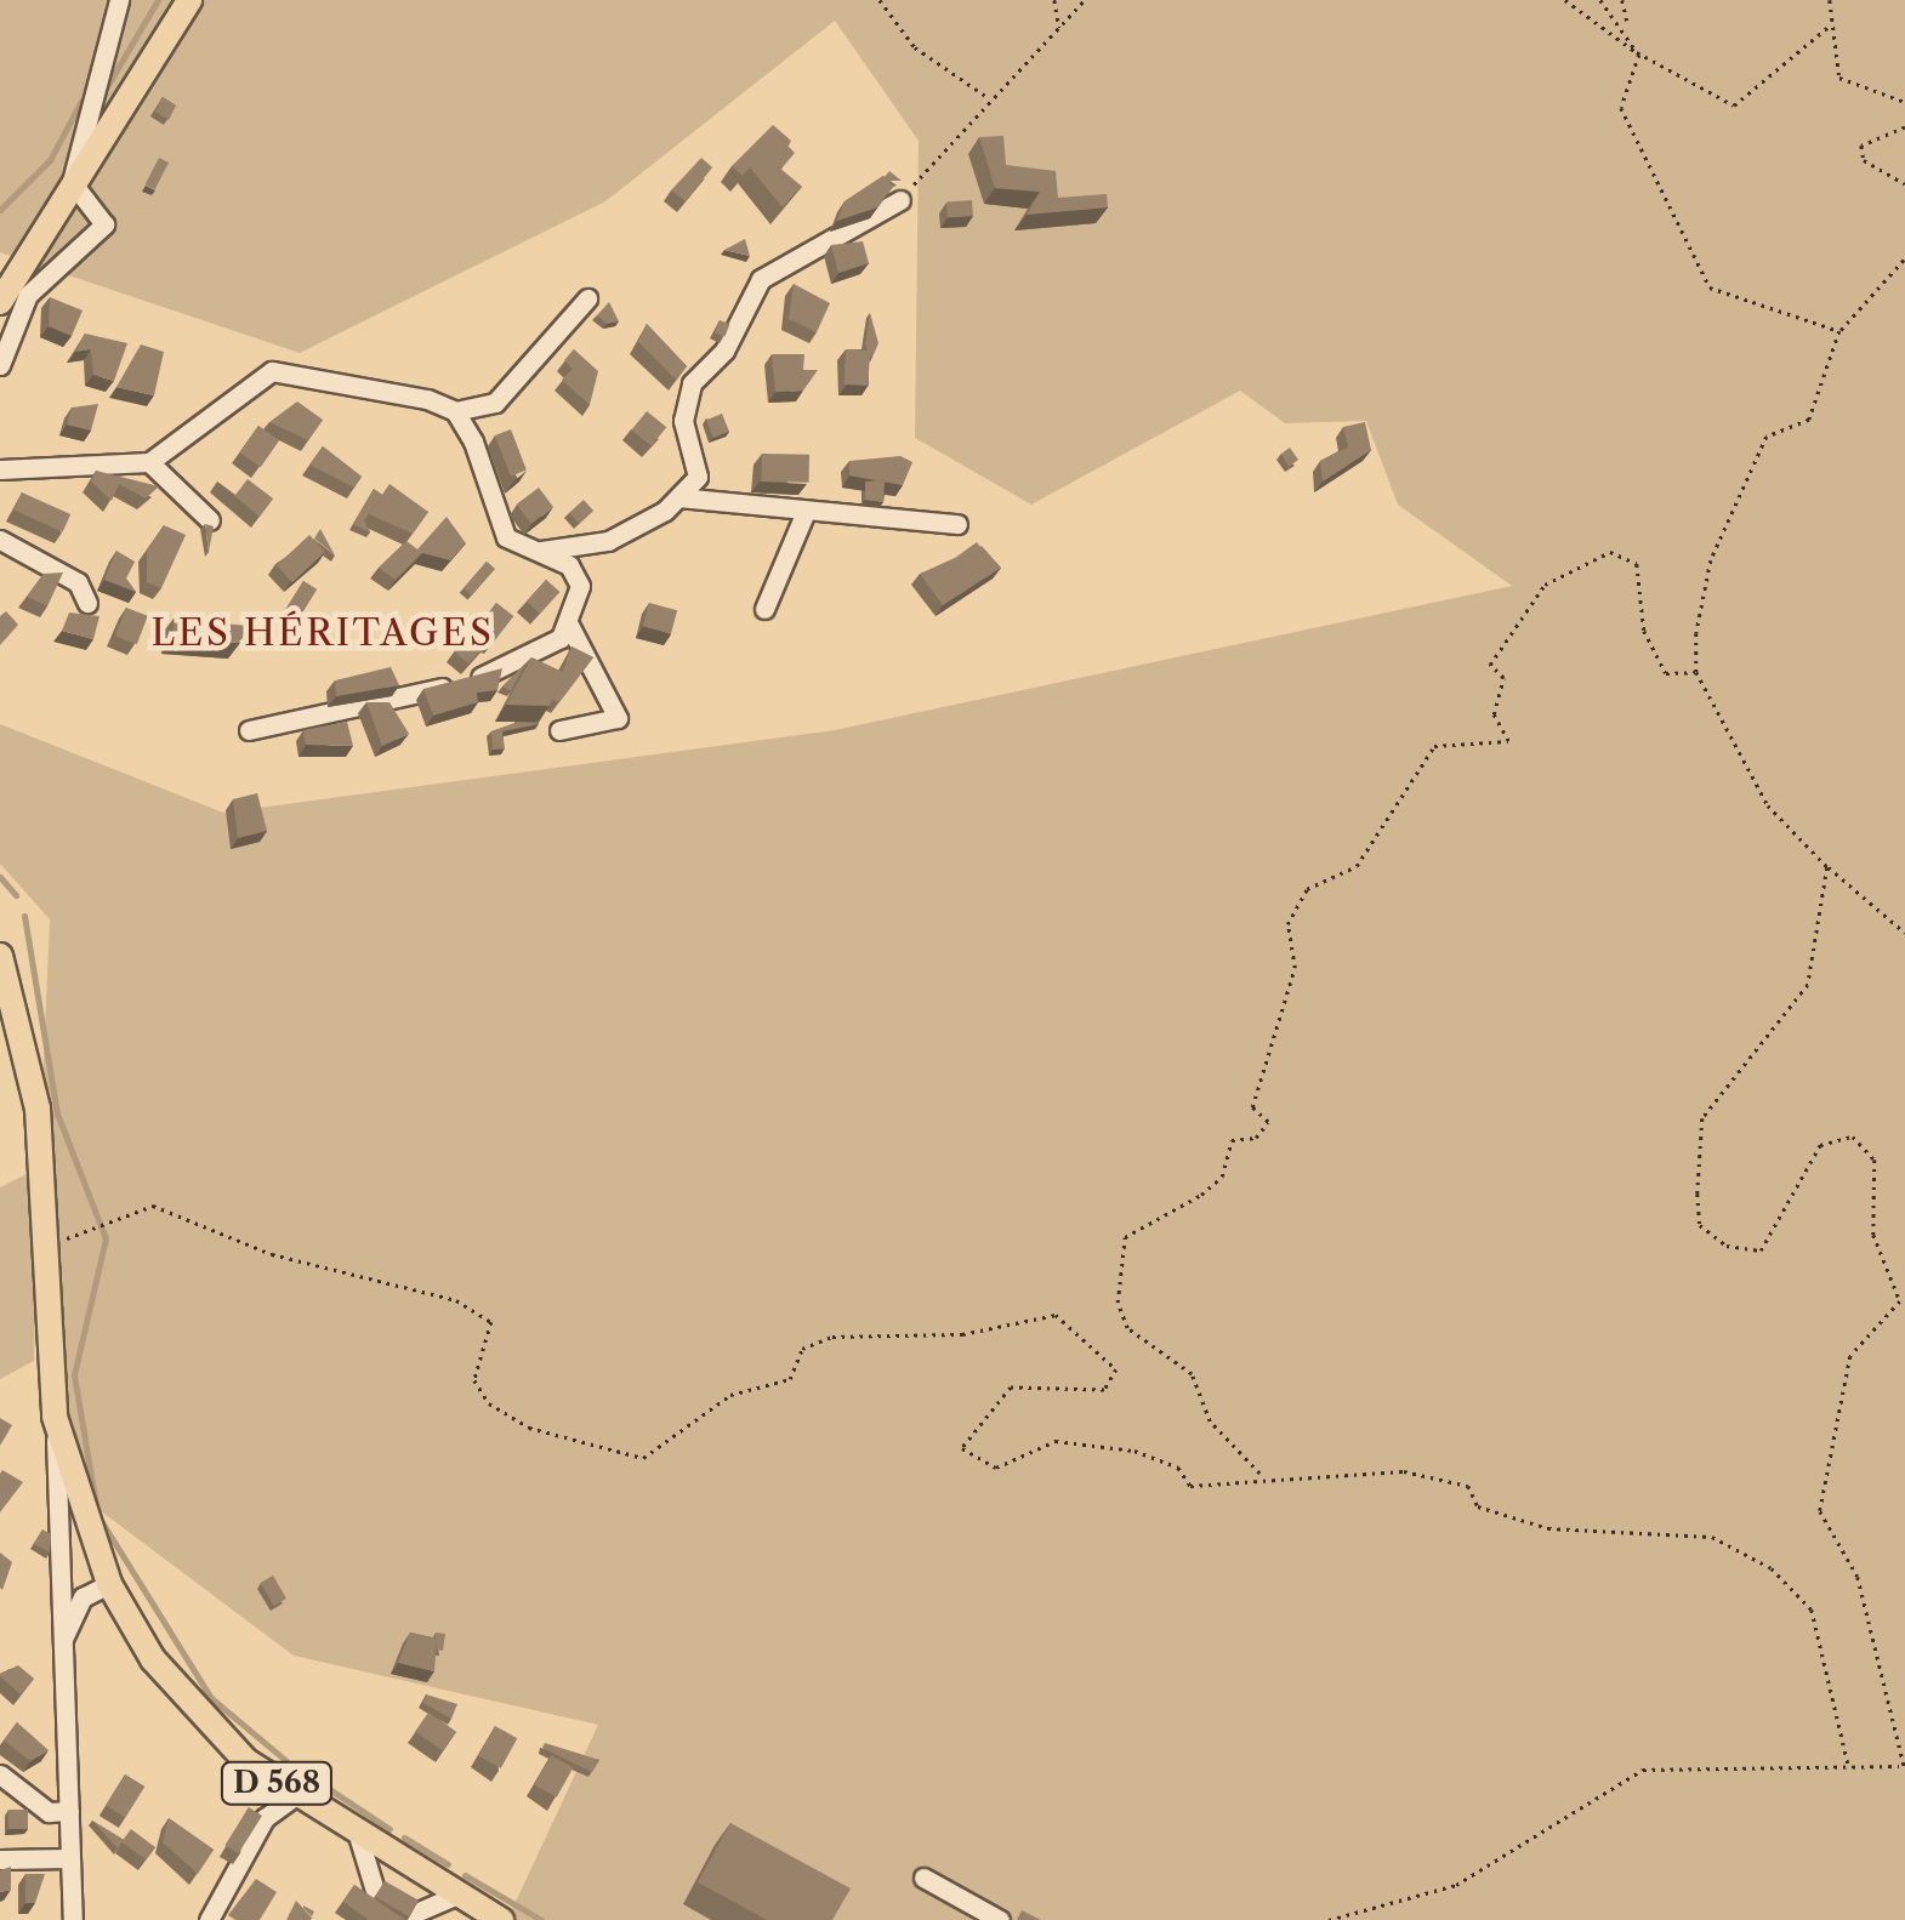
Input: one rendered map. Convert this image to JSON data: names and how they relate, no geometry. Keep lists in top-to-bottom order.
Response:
{
  "streets": {
    "main road": ["D 568"]
  },
  "districts": ["LES HÉRITAGES"]
}
